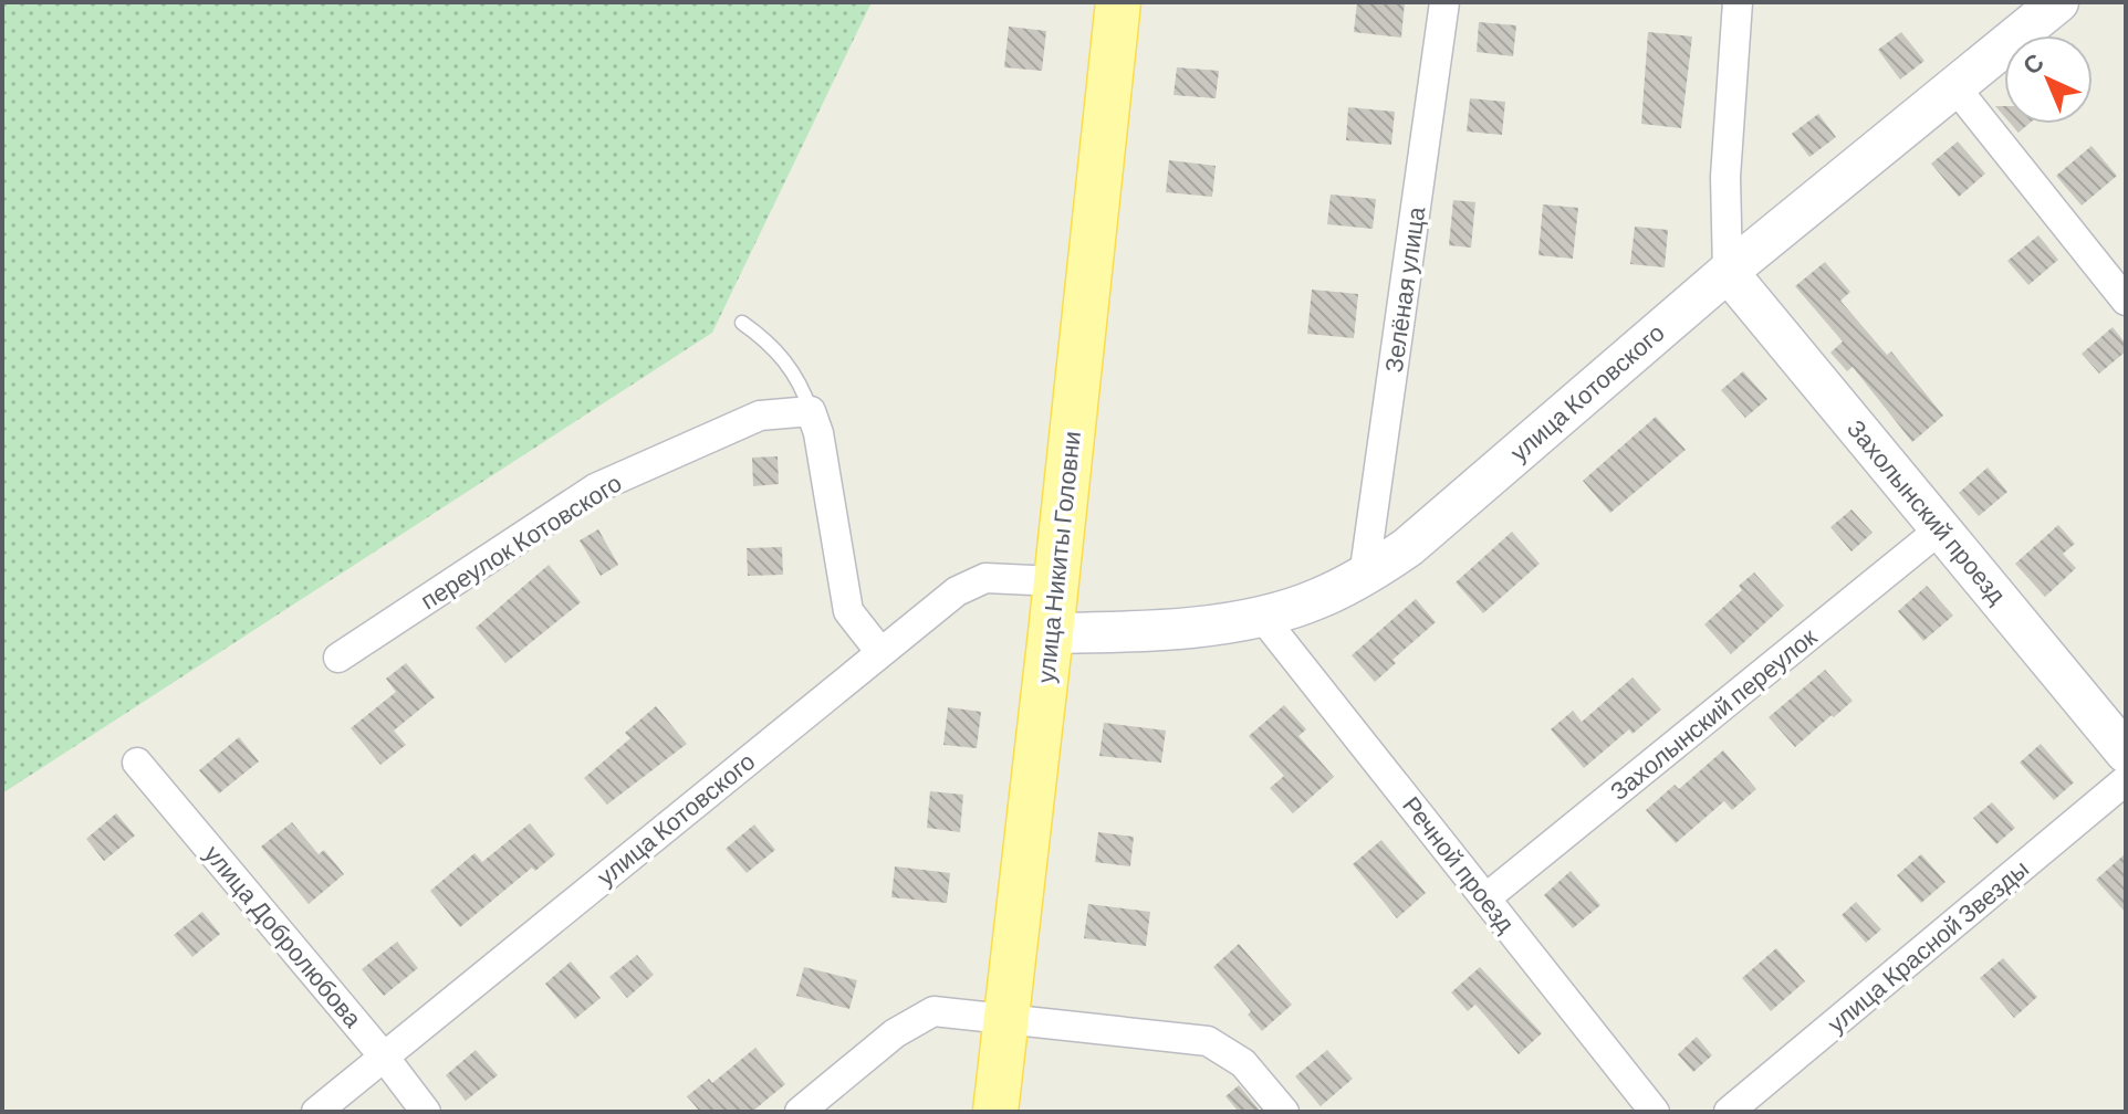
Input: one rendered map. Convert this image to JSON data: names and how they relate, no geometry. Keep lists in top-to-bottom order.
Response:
{
  "streets": {
    "main road": ["улица Никиты Головни"],
    "street": [
      "Зелёная улица",
      "улица Котовского",
      "Захолынский проезд",
      "переулок Котовского",
      "Захолынский переулок",
      "Речной проезд",
      "улица Добролюбова",
      "улица Красной Звезды"
    ]
  },
  "crossings": [
    ["Зелёная улица", "улица Котовского"],
    ["улица Котовского", "Захолынский проезд"],
    ["улица Котовского", "улица Никиты Головни"],
    ["улица Котовского", "Речной проезд"],
    ["улица Котовского", "улица Добролюбова"],
    ["Захолынский проезд", "Захолынский переулок"],
    ["Захолынский переулок", "Речной проезд"]
  ],
  "north": "top left"
}
